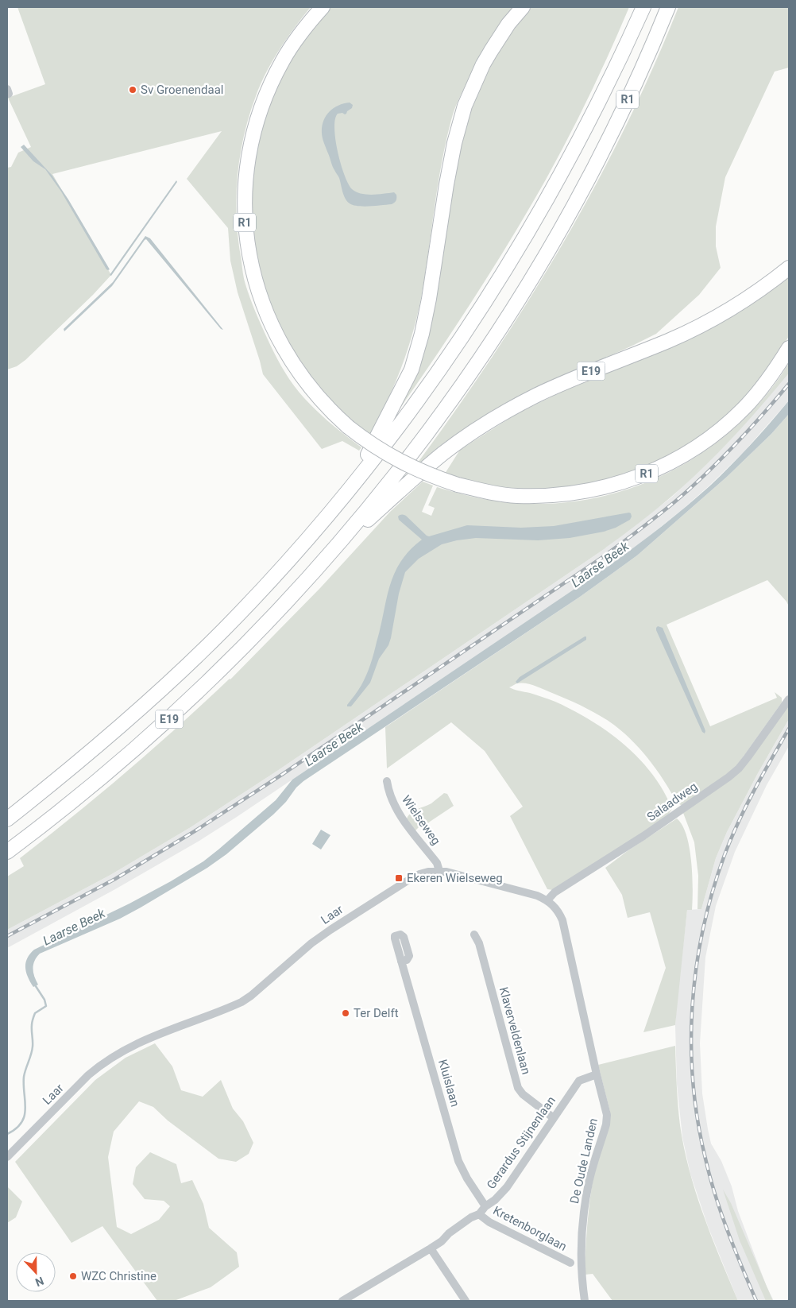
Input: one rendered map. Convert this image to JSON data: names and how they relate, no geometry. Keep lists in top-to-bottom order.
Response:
{
  "streets": {
    "highway": ["R1", "E19"],
    "street": [
      "Salaadweg",
      "Wielseweg",
      "Laar",
      "Klaverveldenlaan",
      "Kluislaan",
      "Gerardus Stijnenlaan",
      "De Oude Landen",
      "Kretenborglaan"
    ]
  },
  "crossings": [
    ["R1", "E19"],
    ["Salaadweg", "Laar"],
    ["Wielseweg", "Laar"],
    ["Laar", "Gerardus Stijnenlaan"],
    ["Laar", "De Oude Landen"],
    ["Klaverveldenlaan", "Gerardus Stijnenlaan"],
    ["Kluislaan", "Gerardus Stijnenlaan"],
    ["Gerardus Stijnenlaan", "De Oude Landen"],
    ["Gerardus Stijnenlaan", "Kretenborglaan"]
  ],
  "water": ["Laarse Beek"],
  "places": {
    "other": ["Sv Groenendaal", "Ter Delft", "WZC Christine"],
    "transit": ["Ekeren Wielseweg"]
  },
  "north": "bottom"
}
